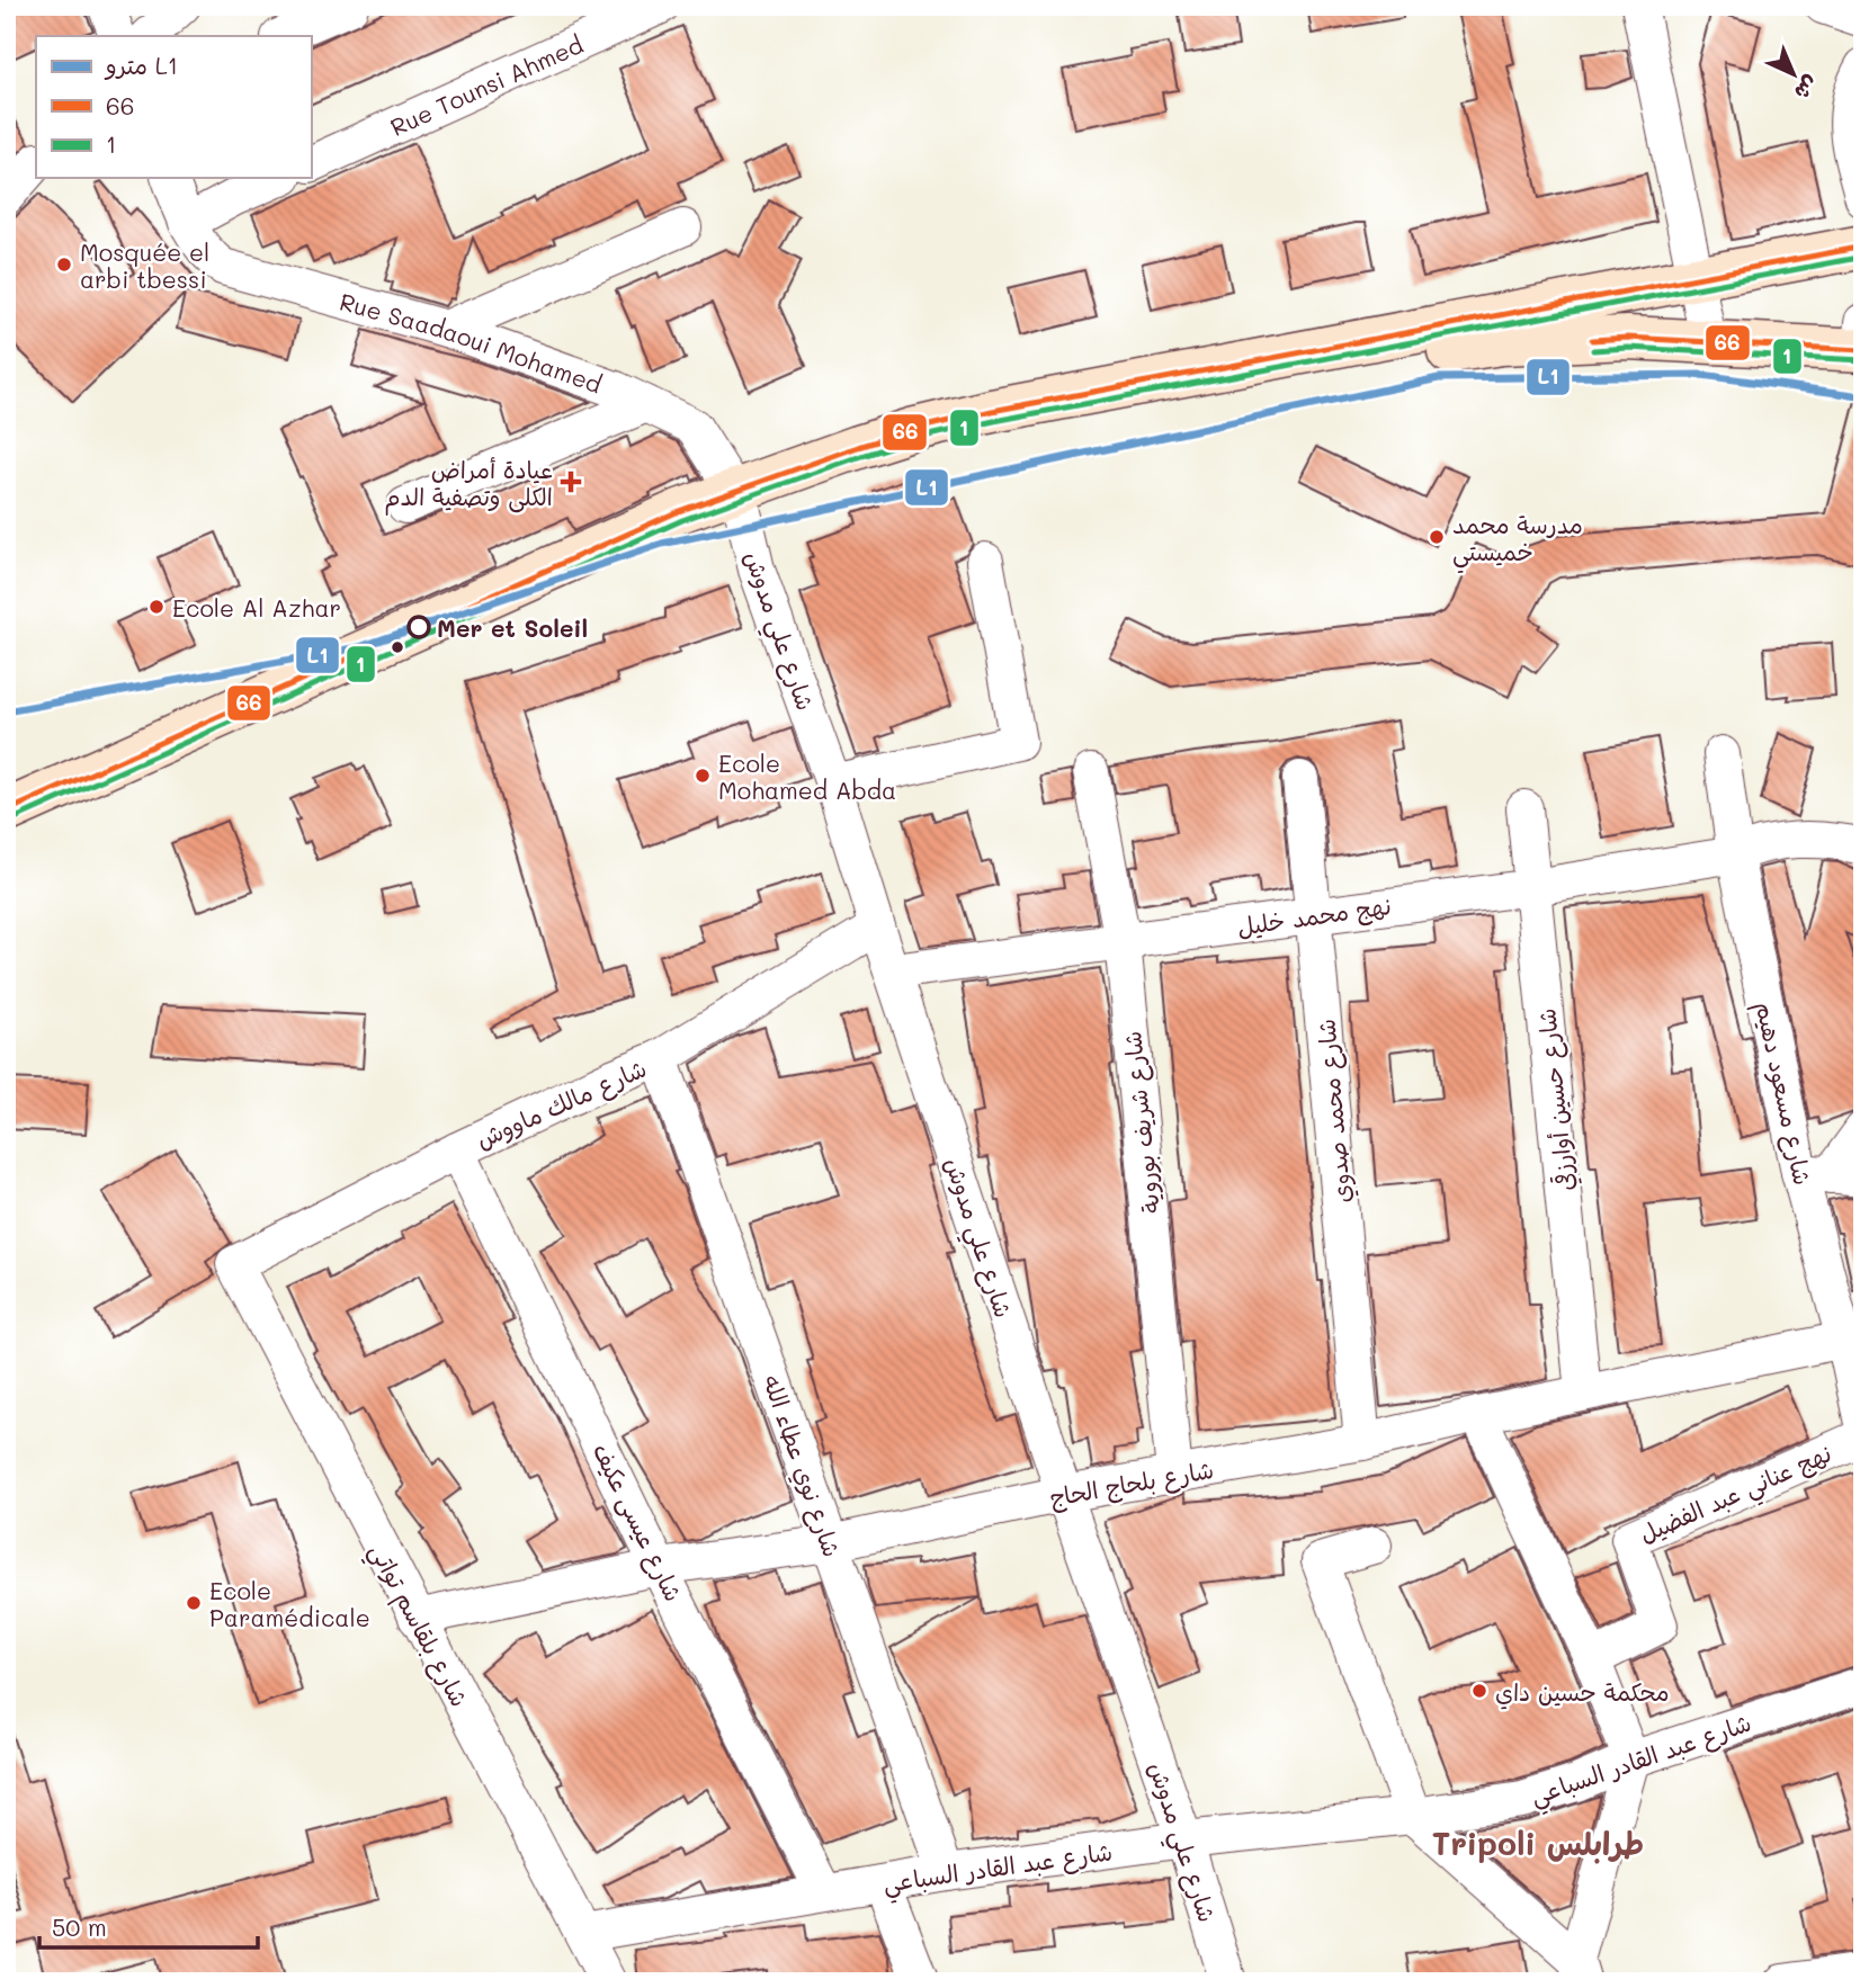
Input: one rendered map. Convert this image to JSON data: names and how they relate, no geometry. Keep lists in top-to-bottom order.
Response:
{
  "streets": {
    "street": [
      "Rue Tounsi Ahmed",
      "Rue Saadaoui Mohamed",
      "شارع علي مدوش",
      "نهج محمد خليل",
      "شارع مسعود دهيم",
      "شارع حسين أوارزقي",
      "شارع مالك ماووش",
      "شارع محمد صدوي",
      "شارع شريف بوروية",
      "شارع نوي عطاء الله",
      "شارع بلحاج الحاج",
      "نهج عناني عبد الفضيل",
      "شارع عيسى عكيف",
      "شارع بلقاسم تواتي",
      "شارع عبد القادر السباعي"
    ]
  },
  "crossings": [
    ["Rue Saadaoui Mohamed", "شارع علي مدوش"],
    ["شارع علي مدوش", "نهج محمد خليل"],
    ["شارع علي مدوش", "شارع مالك ماووش"],
    ["شارع علي مدوش", "شارع بلحاج الحاج"],
    ["شارع علي مدوش", "شارع عبد القادر السباعي"],
    ["نهج محمد خليل", "شارع مسعود دهيم"],
    ["نهج محمد خليل", "شارع حسين أوارزقي"],
    ["نهج محمد خليل", "شارع محمد صدوي"],
    ["نهج محمد خليل", "شارع شريف بوروية"],
    ["شارع مسعود دهيم", "شارع بلحاج الحاج"],
    ["شارع حسين أوارزقي", "شارع بلحاج الحاج"],
    ["شارع مالك ماووش", "شارع نوي عطاء الله"],
    ["شارع مالك ماووش", "شارع عيسى عكيف"],
    ["شارع مالك ماووش", "شارع بلقاسم تواتي"],
    ["شارع محمد صدوي", "شارع بلحاج الحاج"],
    ["شارع شريف بوروية", "شارع بلحاج الحاج"],
    ["شارع نوي عطاء الله", "شارع بلحاج الحاج"],
    ["شارع نوي عطاء الله", "شارع عبد القادر السباعي"],
    ["شارع بلحاج الحاج", "شارع عيسى عكيف"],
    ["شارع بلحاج الحاج", "شارع بلقاسم تواتي"],
    ["شارع عيسى عكيف", "شارع عبد القادر السباعي"],
    ["شارع بلقاسم تواتي", "شارع عبد القادر السباعي"]
  ],
  "districts": ["Tripoli طرابلس"],
  "places": {
    "other": [
      "Mosquée el arbi tbessi",
      "مدرسة محمد خميستي",
      "Ecole Al Azhar",
      "Mer et Soleil",
      "Ecole Mohamed Abda",
      "Ecole Paramédicale",
      "محكمة حسين داي"
    ],
    "health": ["عيادة أمراض الكلى وتصفية الدم"]
  },
  "lines": ["transit line 66", "transit line 1", "metro line L1"],
  "legend": ["مترو L1", "66", "1"],
  "scale_bar": "50 m",
  "north": "bottom right"
}
